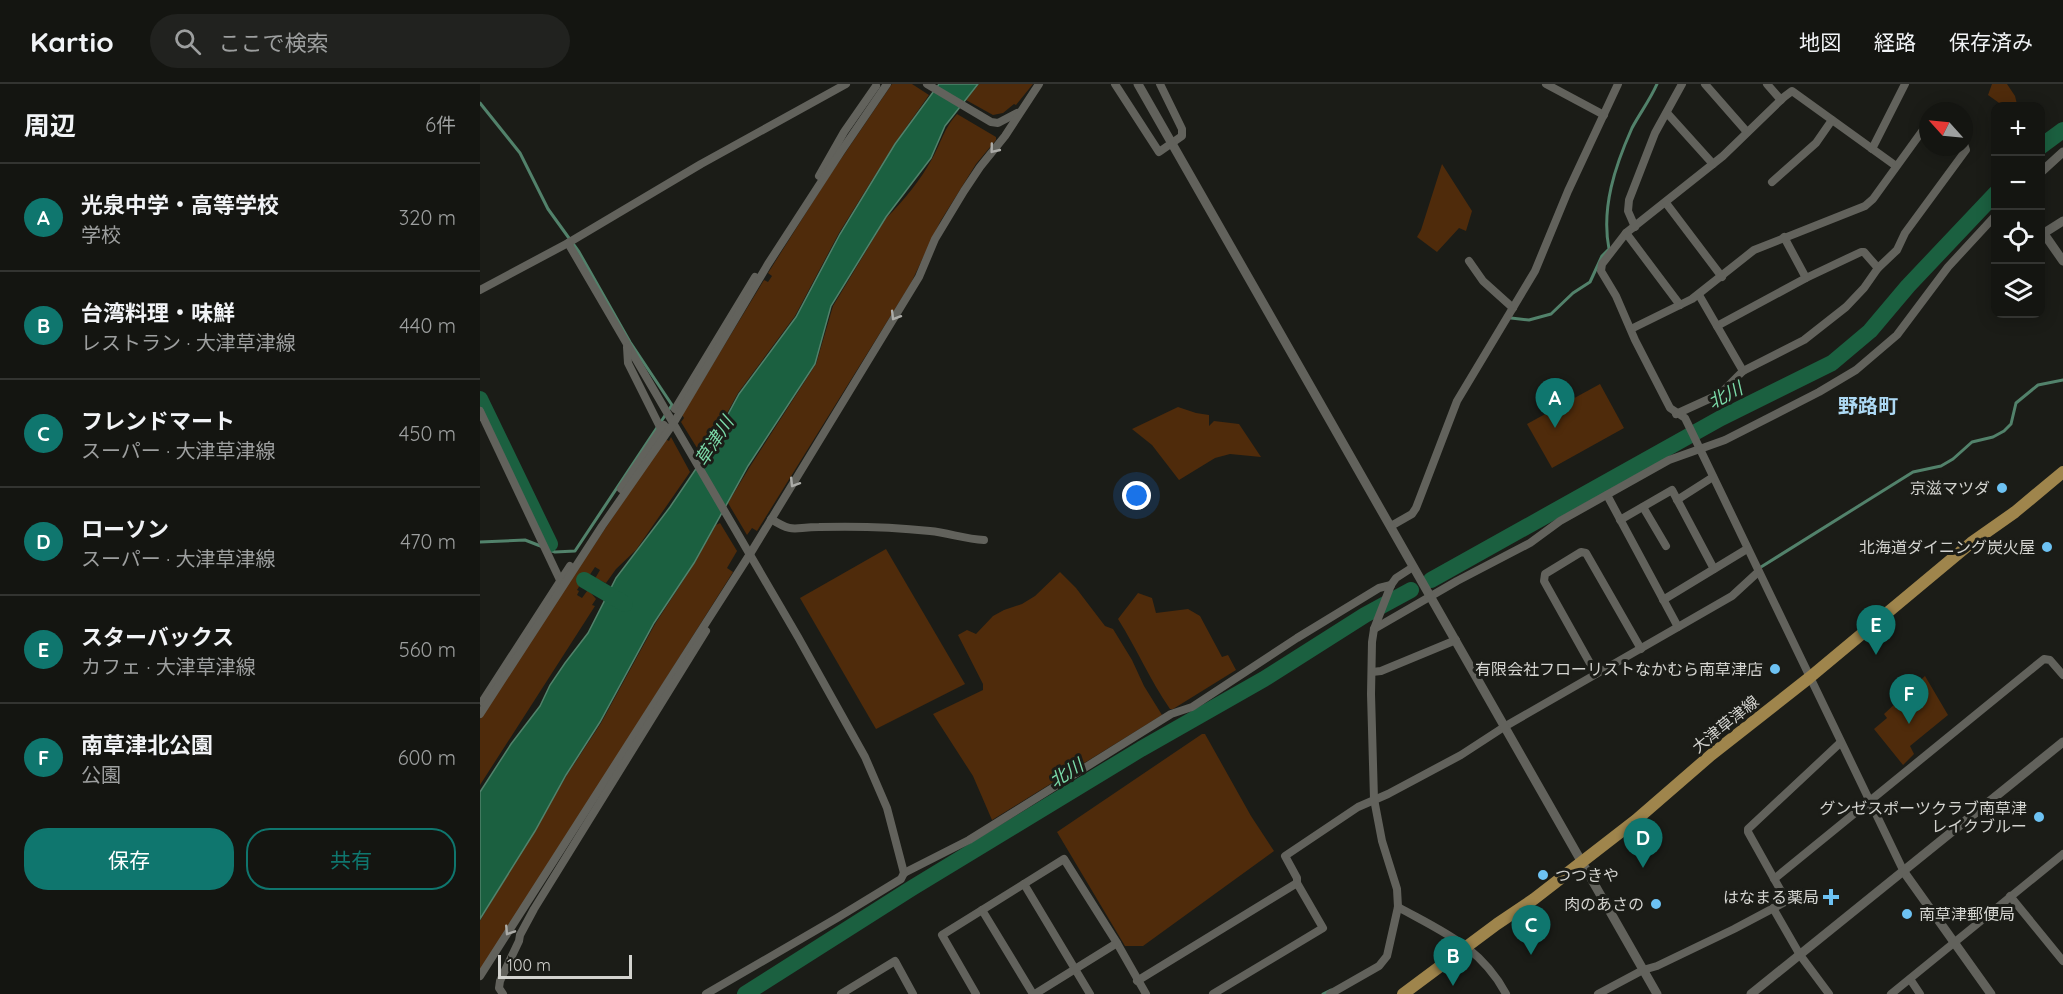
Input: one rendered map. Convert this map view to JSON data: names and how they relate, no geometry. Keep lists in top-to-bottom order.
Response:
{
  "streets": {
    "main road": ["大津草津線"]
  },
  "districts": ["野路町"],
  "water": ["北川", "草津川"],
  "places": {
    "other": [
      "京滋マツダ",
      "北海道ダイニング炭火屋",
      "有限会社フローリストなかむら南草津店",
      "グンゼスポーツクラブ南草津 レイクブルー",
      "つつきや",
      "肉のあさの",
      "南草津郵便局"
    ],
    "health": ["はなまる薬局"]
  },
  "scale_bar": "100 m",
  "north": "top left",
  "page": {
    "header": "Kartio",
    "search": "ここで検索",
    "nav": ["地図", "経路", "保存済み"],
    "heading": ["周辺", "6件"],
    "map_buttons": ["+", "−"],
    "list": [
      {
        "mark": "A",
        "name": "光泉中学・高等学校",
        "note": "学校",
        "value": "320 m"
      },
      {
        "mark": "B",
        "name": "台湾料理・味鮮",
        "note": "レストラン · 大津草津線",
        "value": "440 m"
      },
      {
        "mark": "C",
        "name": "フレンドマート",
        "note": "スーパー · 大津草津線",
        "value": "450 m"
      },
      {
        "mark": "D",
        "name": "ローソン",
        "note": "スーパー · 大津草津線",
        "value": "470 m"
      },
      {
        "mark": "E",
        "name": "スターバックス",
        "note": "カフェ · 大津草津線",
        "value": "560 m"
      },
      {
        "mark": "F",
        "name": "南草津北公園",
        "note": "公園",
        "value": "600 m"
      }
    ],
    "pins": [
      "A",
      "E",
      "F",
      "D",
      "C",
      "B"
    ],
    "buttons": ["保存", "共有"],
    "scale": "100 m"
  }
}
